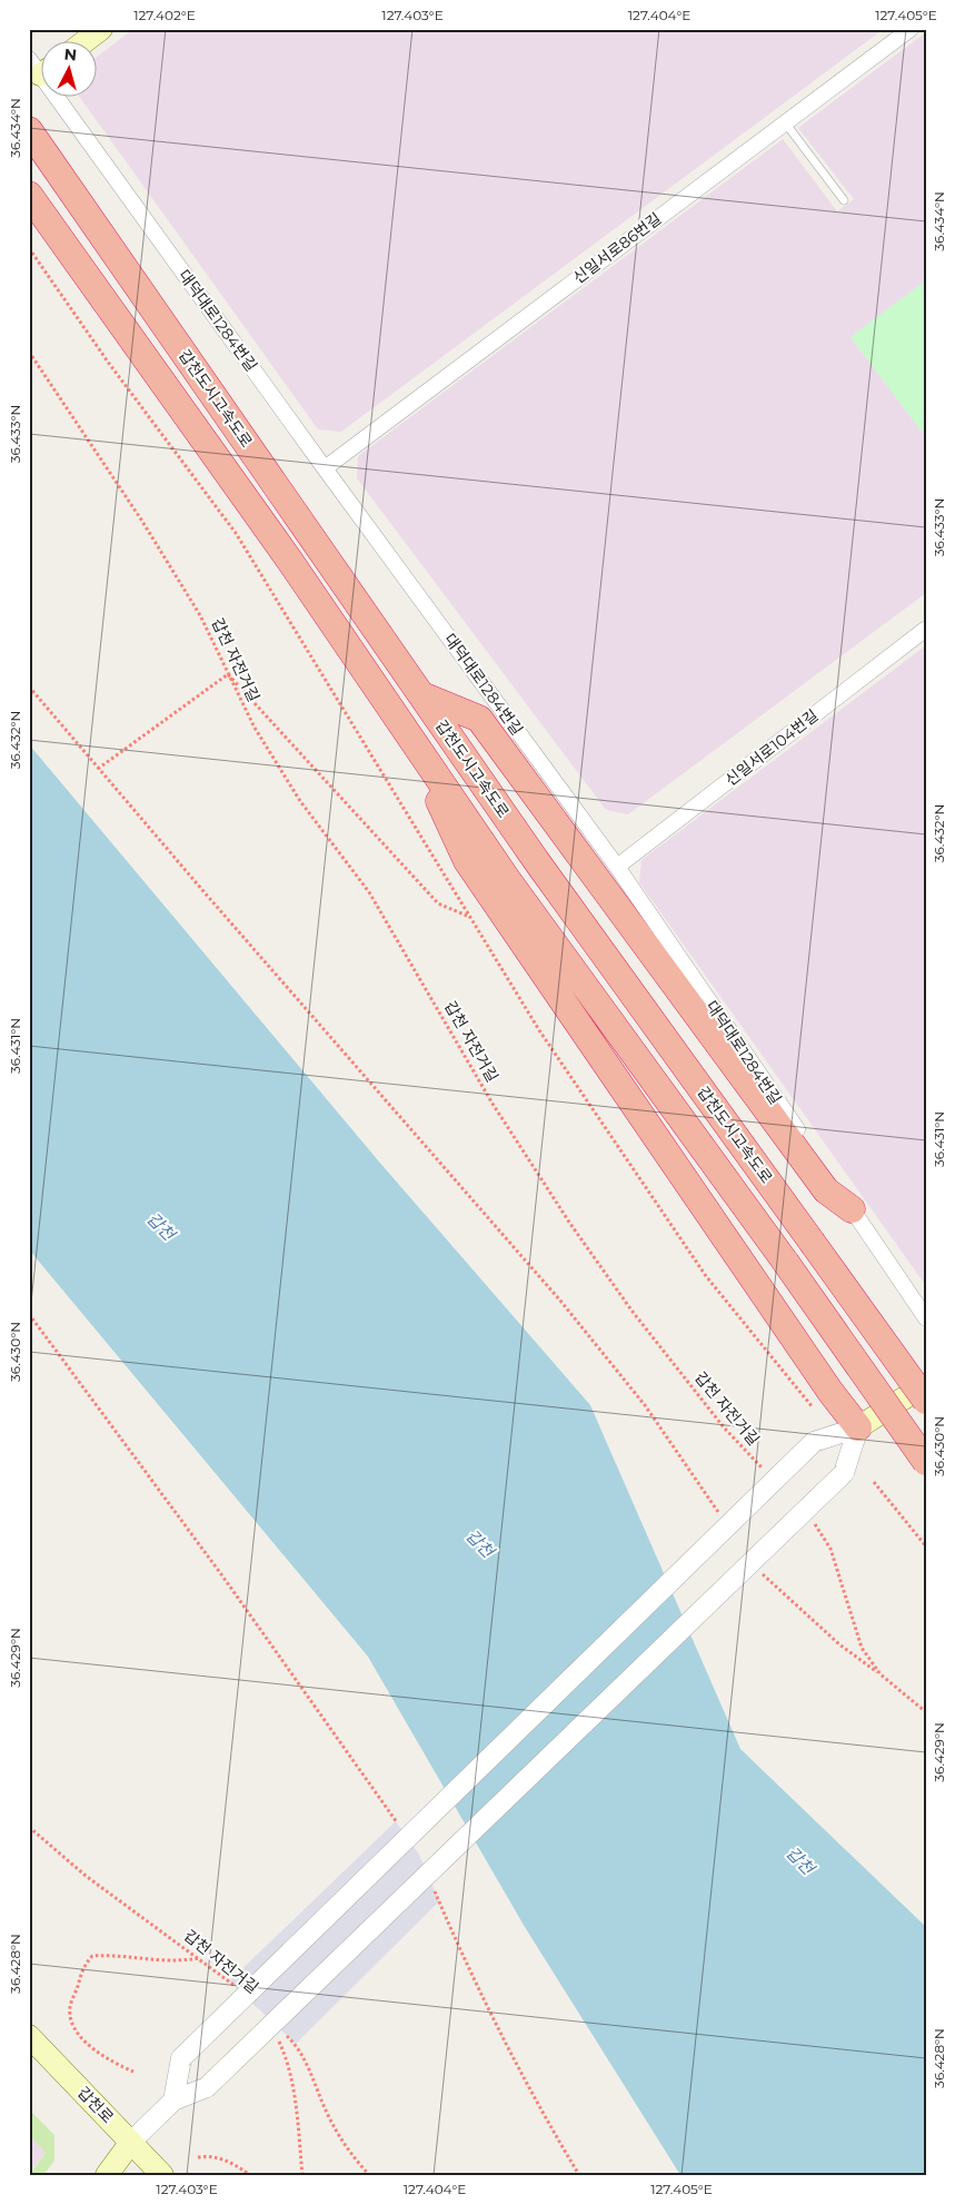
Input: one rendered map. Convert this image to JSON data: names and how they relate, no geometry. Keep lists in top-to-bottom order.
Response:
{
  "streets": {
    "highway": ["갑천도시고속도로"],
    "main road": ["갑천로"],
    "street": ["신일서로86번길", "대덕대로1284번길", "신일서로104번길"],
    "path": ["갑천 자전거길"]
  },
  "crossings": [
    ["신일서로86번길", "대덕대로1284번길"],
    ["대덕대로1284번길", "신일서로104번길"]
  ],
  "water": ["갑천"],
  "north": "top",
  "coordinates": [
    "127.402°E",
    "127.403°E",
    "127.404°E",
    "127.405°E",
    "36.434°N",
    "36.433°N",
    "36.432°N",
    "36.431°N",
    "36.430°N",
    "36.429°N",
    "36.428°N"
  ]
}
